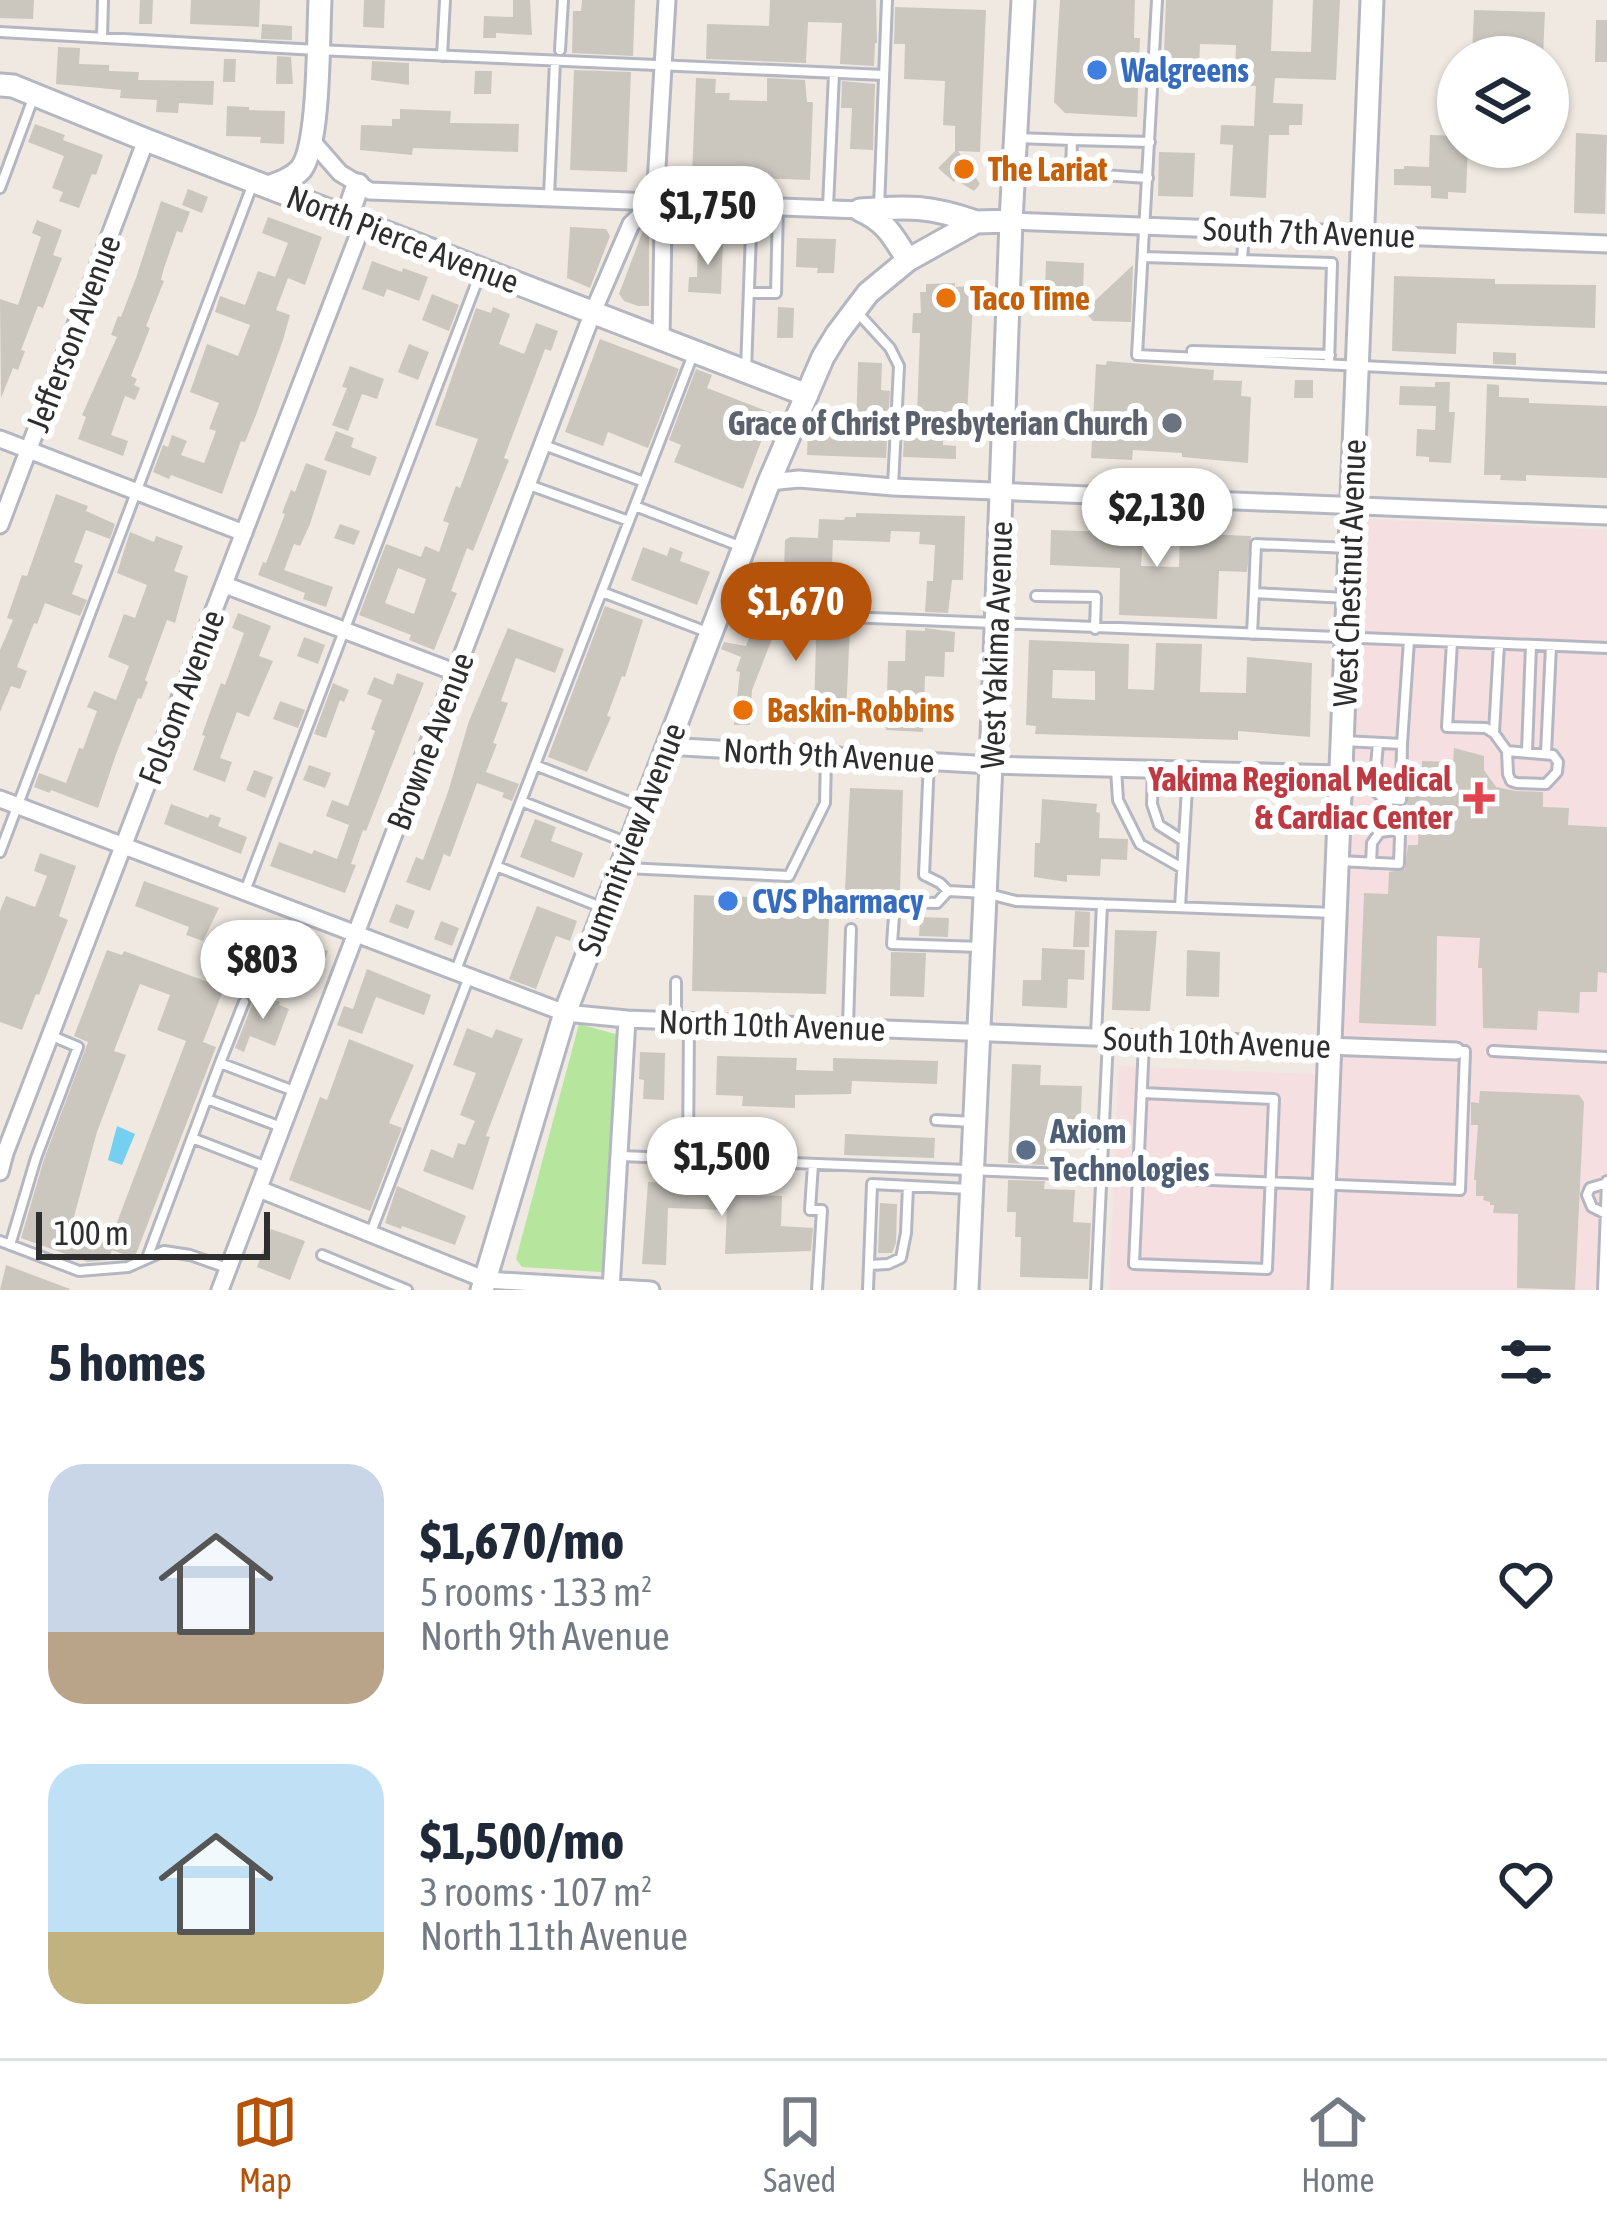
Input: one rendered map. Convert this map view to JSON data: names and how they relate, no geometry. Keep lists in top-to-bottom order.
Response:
{
  "streets": {
    "main road": [
      "North Pierce Avenue",
      "West Chestnut Avenue",
      "West Yakima Avenue",
      "Summitview Avenue"
    ],
    "street": [
      "South 7th Avenue",
      "Jefferson Avenue",
      "Folsom Avenue",
      "Browne Avenue",
      "North 9th Avenue",
      "North 10th Avenue",
      "South 10th Avenue"
    ]
  },
  "crossings": [
    ["South 7th Avenue", "West Chestnut Avenue"],
    ["South 7th Avenue", "West Yakima Avenue"],
    ["South 7th Avenue", "Summitview Avenue"],
    ["North Pierce Avenue", "Jefferson Avenue"],
    ["North Pierce Avenue", "Folsom Avenue"],
    ["North Pierce Avenue", "Browne Avenue"],
    ["North Pierce Avenue", "Summitview Avenue"],
    ["West Chestnut Avenue", "North 9th Avenue"],
    ["West Chestnut Avenue", "South 10th Avenue"],
    ["West Yakima Avenue", "North 9th Avenue"],
    ["West Yakima Avenue", "Summitview Avenue"],
    ["West Yakima Avenue", "North 10th Avenue"],
    ["West Yakima Avenue", "South 10th Avenue"],
    ["Folsom Avenue", "North 10th Avenue"],
    ["Browne Avenue", "North 10th Avenue"],
    ["North 9th Avenue", "Summitview Avenue"],
    ["Summitview Avenue", "North 10th Avenue"],
    ["North 10th Avenue", "South 10th Avenue"]
  ],
  "places": {
    "other": [
      "Walgreens",
      "The Lariat",
      "Taco Time",
      "Grace of Christ Presbyterian Church",
      "Baskin-Robbins",
      "CVS Pharmacy",
      "Axiom Technologies"
    ],
    "health": ["Yakima Regional Medical & Cardiac Center"]
  },
  "scale_bar": "100 m",
  "page": {
    "price": [
      "$1,750",
      "$2,130",
      "$1,670",
      "$803",
      "$1,500"
    ],
    "scale": "100 m",
    "heading": "5 homes",
    "list": [
      {
        "name": "$1,670/mo",
        "note": "5 rooms · 133 m² · North 9th Avenue"
      },
      {
        "name": "$1,500/mo",
        "note": "3 rooms · 107 m² · North 11th Avenue"
      }
    ],
    "tabs": ["Map", "Saved", "Home"]
  }
}
